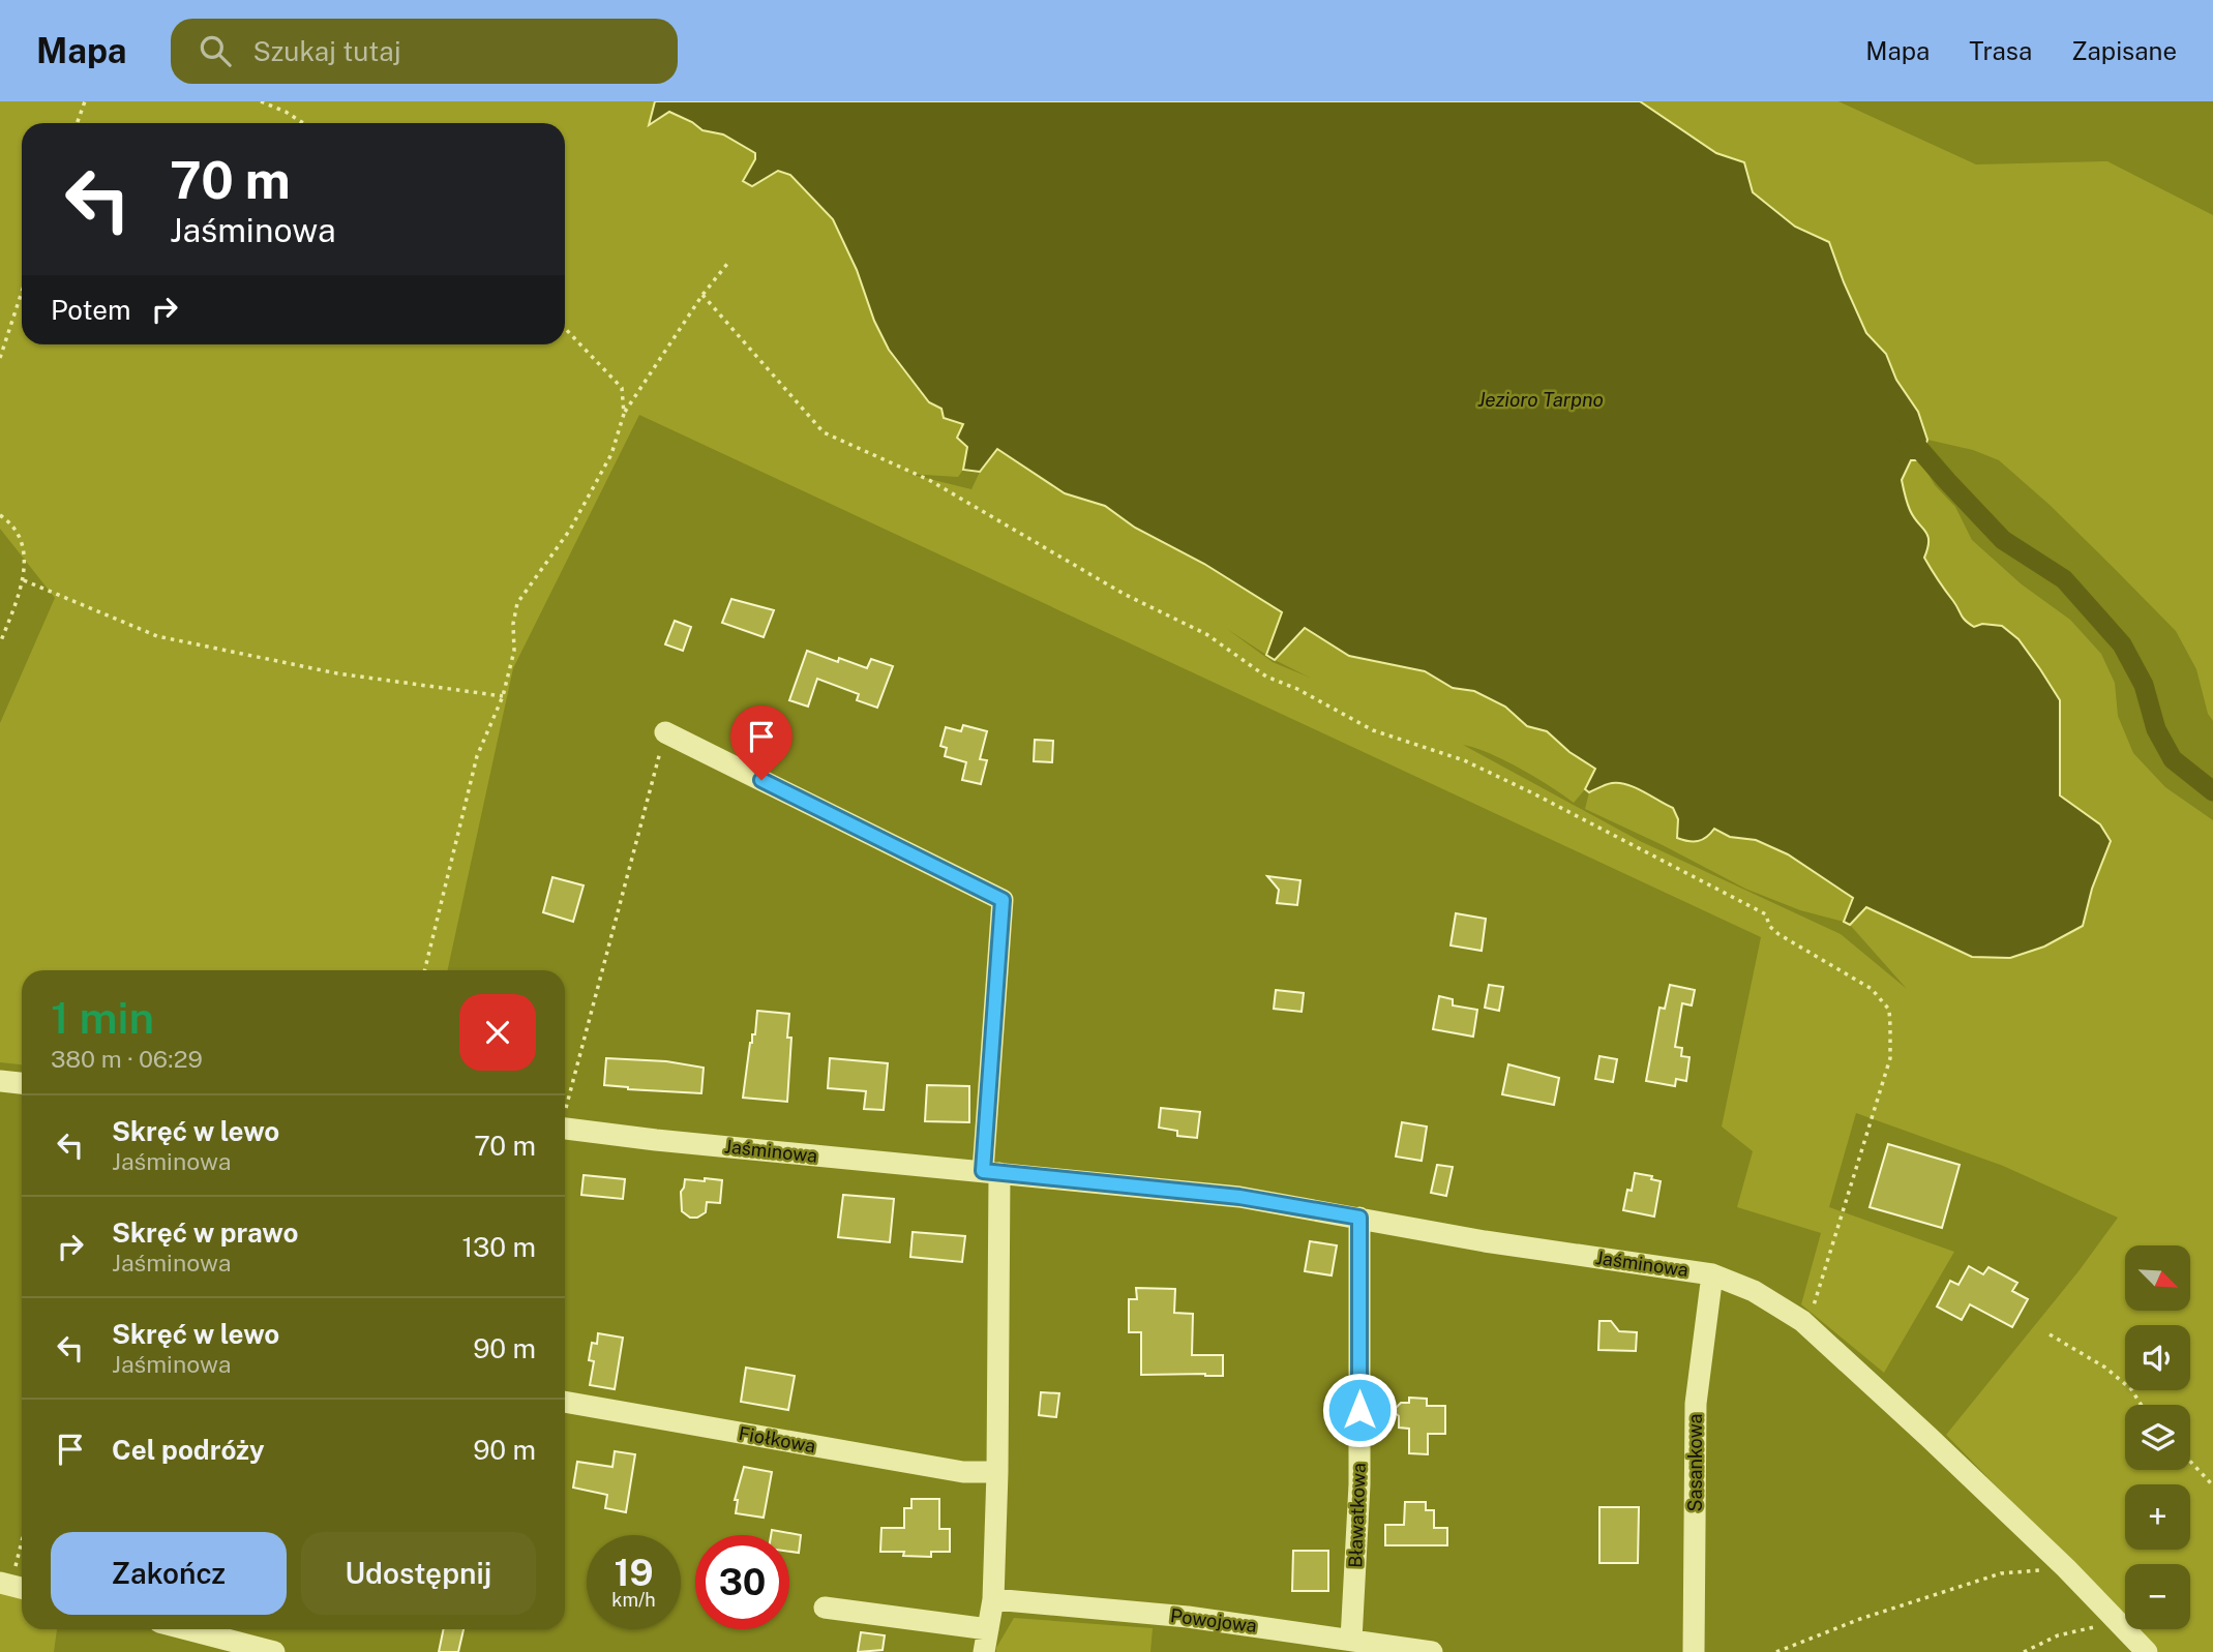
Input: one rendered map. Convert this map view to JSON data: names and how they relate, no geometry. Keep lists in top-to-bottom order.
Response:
{
  "streets": {
    "street": [
      "Jaśminowa",
      "Fiołkowa",
      "Sasankowa",
      "Bławatkowa",
      "Powojowa"
    ]
  },
  "crossings": [
    ["Jaśminowa", "Sasankowa"],
    ["Jaśminowa", "Bławatkowa"],
    ["Bławatkowa", "Powojowa"]
  ],
  "water": ["Jezioro Tarpno"],
  "north": "bottom right",
  "page": {
    "header": "Mapa",
    "search": "Szukaj tutaj",
    "nav": ["Mapa", "Trasa", "Zapisane"],
    "turn": ["70 m", "Jaśminowa"],
    "then": "Potem",
    "heading": ["1 min", "380 m · 06:29"],
    "list": [
      {
        "name": "Skręć w lewo",
        "note": "Jaśminowa",
        "value": "70 m"
      },
      {
        "name": "Skręć w prawo",
        "note": "Jaśminowa",
        "value": "130 m"
      },
      {
        "name": "Skręć w lewo",
        "note": "Jaśminowa",
        "value": "90 m"
      },
      {
        "name": "Cel podróży",
        "value": "90 m"
      }
    ],
    "map_buttons": ["+", "−"],
    "buttons": ["Zakończ", "Udostępnij"],
    "speed": "19 km/h",
    "limit": "30"
  }
}
